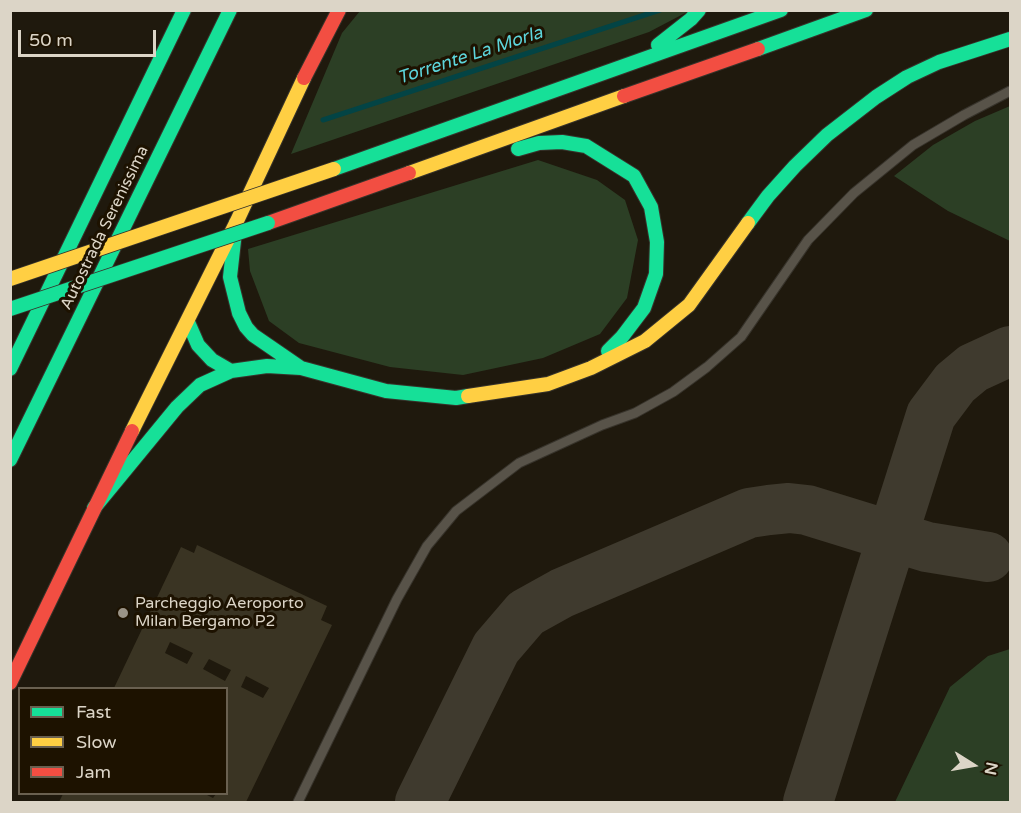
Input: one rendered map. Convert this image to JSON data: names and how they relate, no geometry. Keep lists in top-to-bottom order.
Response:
{
  "streets": {
    "main road": ["Autostrada Serenissima"]
  },
  "water": ["Torrente La Morla"],
  "places": ["Parcheggio Aeroporto Milan Bergamo P2"],
  "legend": ["Fast", "Slow", "Jam"],
  "scale_bar": "50 m",
  "north": "right"
}
